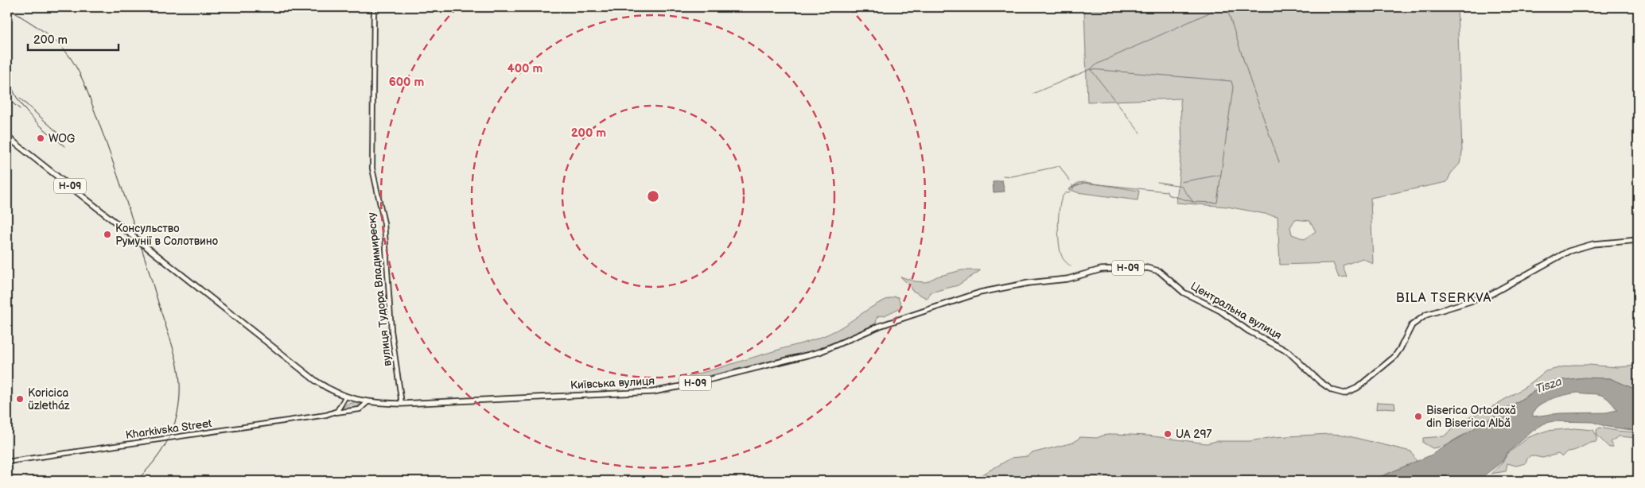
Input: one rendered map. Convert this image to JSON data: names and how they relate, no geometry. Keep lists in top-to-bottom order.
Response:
{
  "streets": {
    "main road": ["Н-09", "Центральна вулиця", "Київська вулиця"],
    "street": ["вулиця Тудора Владимиреску", "Kharkivska Street"]
  },
  "crossings": [
    ["Н-09", "Київська вулиця"],
    ["вулиця Тудора Владимиреску", "Київська вулиця"],
    ["Центральна вулиця", "Київська вулиця"],
    ["Київська вулиця", "Kharkivska Street"]
  ],
  "districts": ["BILA TSERKVA"],
  "water": ["Tisza"],
  "places": [
    "WOG",
    "Консульство Румунії в Солотвино",
    "Koricica üzletház",
    "Biserica Ortodoxă din Biserica Albă",
    "UA 297"
  ],
  "scale_bar": "200 m",
  "rings": ["400 m", "600 m", "200 m"]
}
